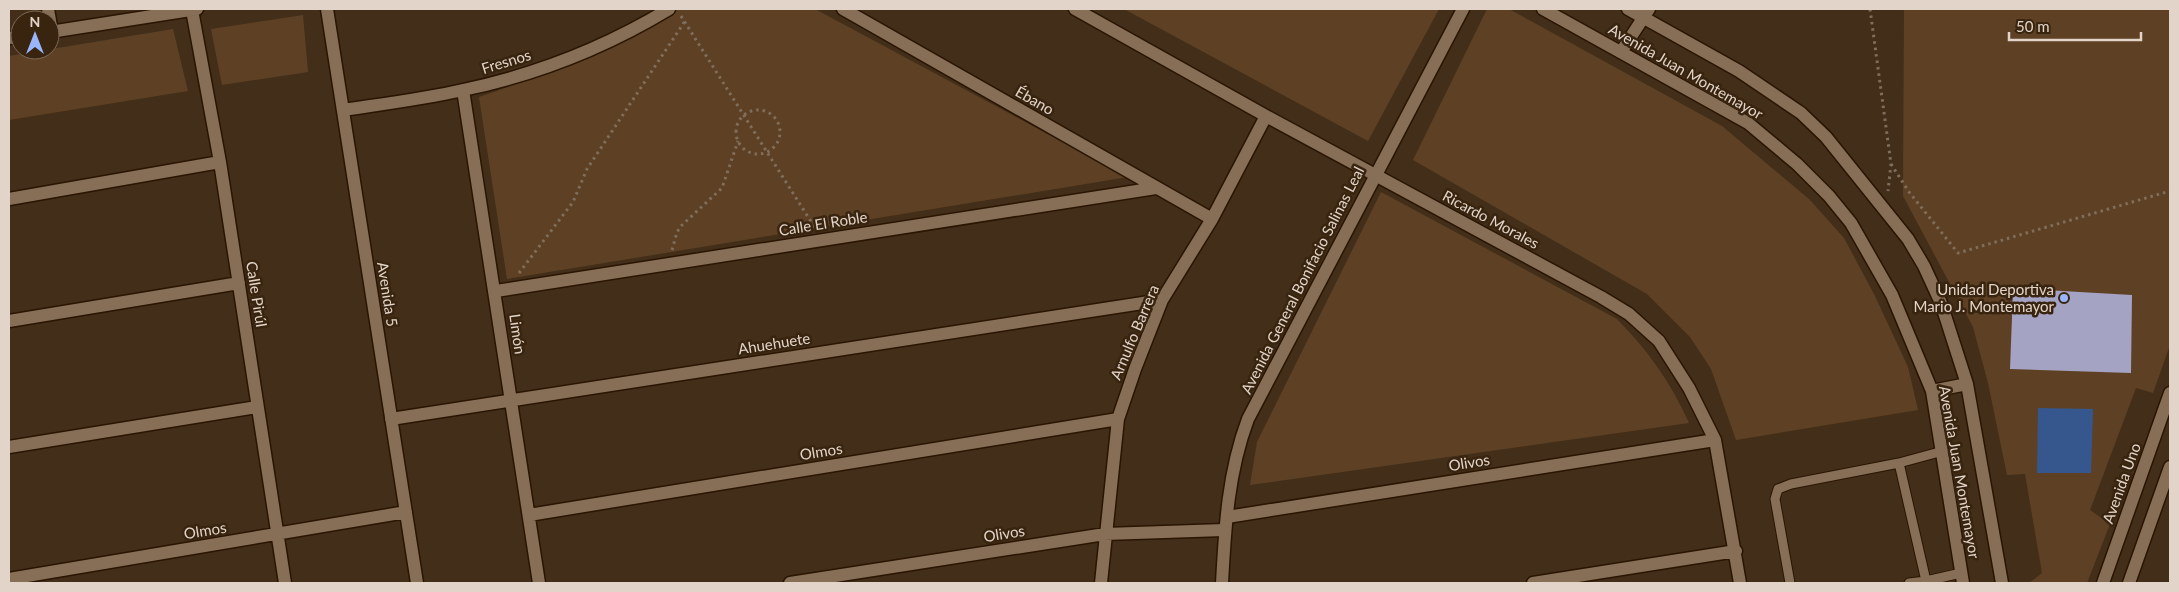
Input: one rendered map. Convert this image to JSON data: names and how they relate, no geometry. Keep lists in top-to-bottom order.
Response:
{
  "streets": {
    "street": [
      "Fresnos",
      "Avenida Juan Montemayor",
      "Ébano",
      "Ricardo Morales",
      "Calle El Roble",
      "Avenida General Bonifacio Salinas Leal",
      "Calle Pirúl",
      "Avenida 5",
      "Arnulfo Barrera",
      "Limón",
      "Ahuehuete",
      "Olmos",
      "Olivos",
      "Avenida Uno"
    ]
  },
  "crossings": [
    ["Fresnos", "Avenida 5"],
    ["Fresnos", "Limón"],
    ["Ébano", "Calle El Roble"],
    ["Ébano", "Arnulfo Barrera"],
    ["Ricardo Morales", "Avenida General Bonifacio Salinas Leal"],
    ["Ricardo Morales", "Arnulfo Barrera"],
    ["Ricardo Morales", "Olivos"],
    ["Calle El Roble", "Limón"],
    ["Avenida General Bonifacio Salinas Leal", "Olivos"],
    ["Calle Pirúl", "Olmos"],
    ["Avenida 5", "Ahuehuete"],
    ["Avenida 5", "Olmos"],
    ["Arnulfo Barrera", "Ahuehuete"],
    ["Arnulfo Barrera", "Olmos"],
    ["Arnulfo Barrera", "Olivos"],
    ["Limón", "Ahuehuete"],
    ["Limón", "Olmos"]
  ],
  "places": ["Unidad Deportiva Mario J. Montemayor"],
  "scale_bar": "50 m",
  "north": "top"
}
